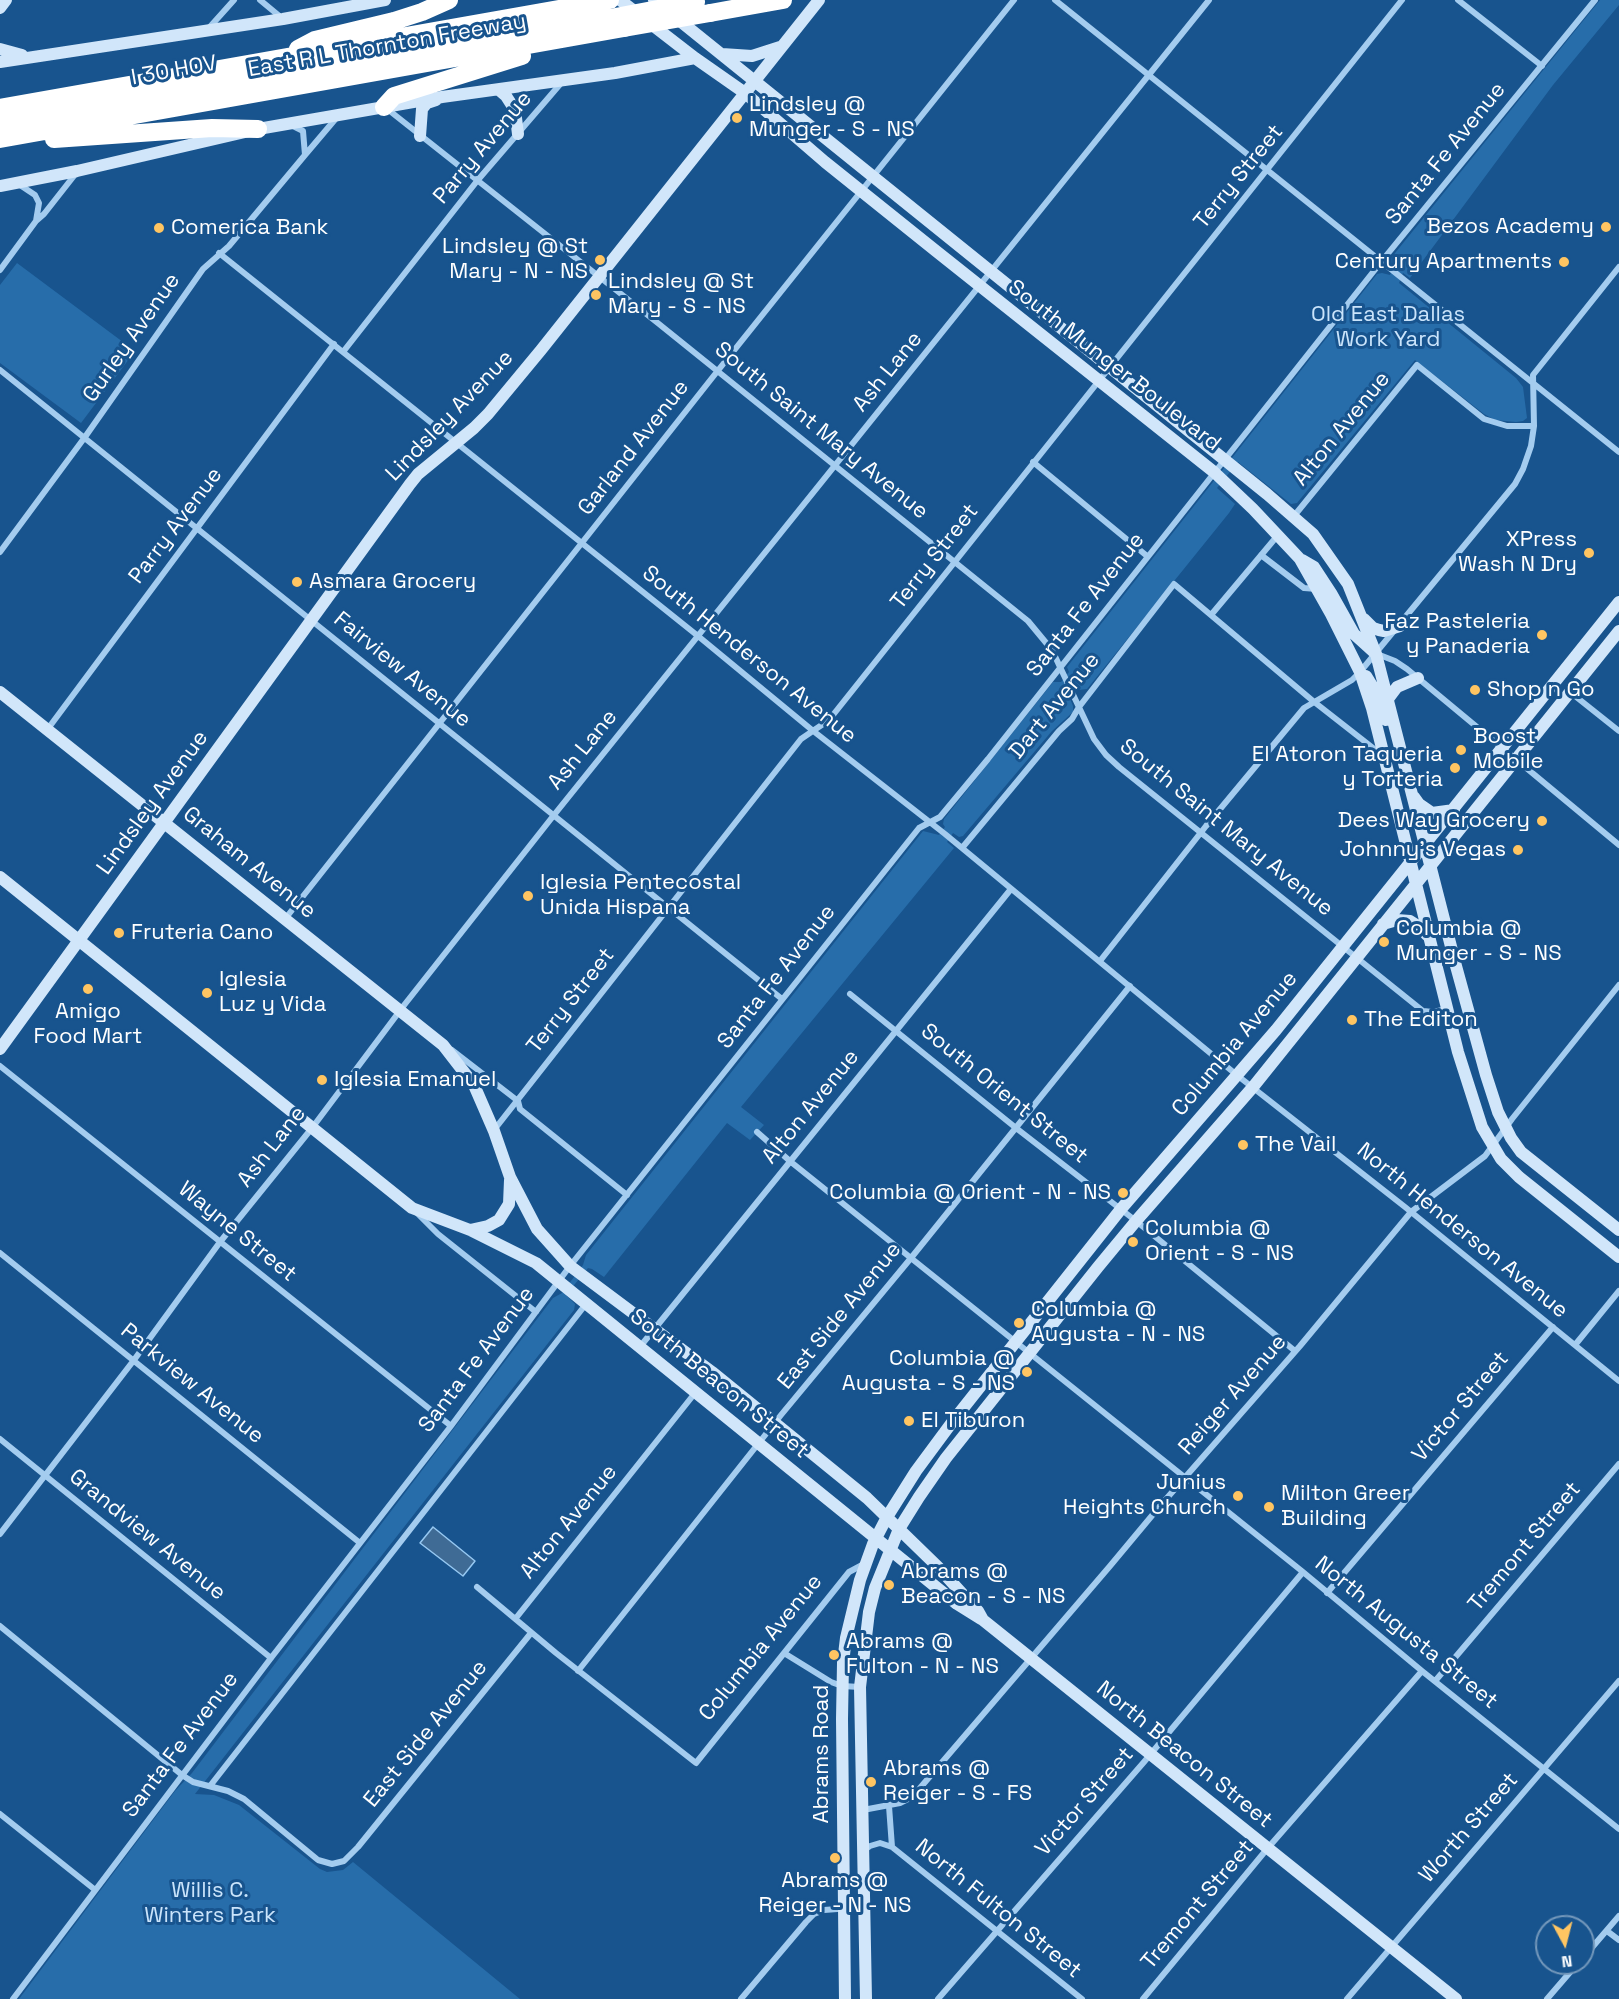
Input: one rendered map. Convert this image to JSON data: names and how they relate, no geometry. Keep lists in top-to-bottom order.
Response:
{
  "streets": {
    "highway": ["East R L Thornton Freeway", "I 30 HOV"],
    "main road": [
      "South Munger Boulevard",
      "Lindsley Avenue",
      "Graham Avenue",
      "Columbia Avenue",
      "South Beacon Street",
      "Abrams Road",
      "North Beacon Street"
    ],
    "street": [
      "Parry Avenue",
      "Santa Fe Avenue",
      "Terry Street",
      "Gurley Avenue",
      "Ash Lane",
      "Alton Avenue",
      "South Saint Mary Avenue",
      "Garland Avenue",
      "South Henderson Avenue",
      "Fairview Avenue",
      "Dart Avenue",
      "South Orient Street",
      "North Henderson Avenue",
      "Wayne Street",
      "East Side Avenue",
      "Parkview Avenue",
      "Reiger Avenue",
      "Victor Street",
      "Grandview Avenue",
      "Tremont Street",
      "North Augusta Street",
      "Worth Street",
      "North Fulton Street"
    ]
  },
  "crossings": [
    ["East R L Thornton Freeway", "I 30 HOV"],
    ["Parry Avenue", "South Saint Mary Avenue"],
    ["Parry Avenue", "South Henderson Avenue"],
    ["Parry Avenue", "Fairview Avenue"],
    ["Parry Avenue", "Graham Avenue"],
    ["Santa Fe Avenue", "South Munger Boulevard"],
    ["Santa Fe Avenue", "South Saint Mary Avenue"],
    ["Santa Fe Avenue", "South Henderson Avenue"],
    ["Santa Fe Avenue", "Fairview Avenue"],
    ["Santa Fe Avenue", "Graham Avenue"],
    ["Santa Fe Avenue", "Wayne Street"],
    ["Santa Fe Avenue", "Parkview Avenue"],
    ["Santa Fe Avenue", "South Beacon Street"],
    ["Santa Fe Avenue", "Grandview Avenue"],
    ["Terry Street", "South Munger Boulevard"],
    ["Terry Street", "South Saint Mary Avenue"],
    ["Terry Street", "South Henderson Avenue"],
    ["Terry Street", "Fairview Avenue"],
    ["Terry Street", "Graham Avenue"],
    ["Gurley Avenue", "South Henderson Avenue"],
    ["Gurley Avenue", "Fairview Avenue"],
    ["South Munger Boulevard", "Ash Lane"],
    ["South Munger Boulevard", "Lindsley Avenue"],
    ["South Munger Boulevard", "Alton Avenue"],
    ["South Munger Boulevard", "South Saint Mary Avenue"],
    ["South Munger Boulevard", "Garland Avenue"],
    ["South Munger Boulevard", "Columbia Avenue"],
    ["South Munger Boulevard", "Reiger Avenue"],
    ["Ash Lane", "South Saint Mary Avenue"],
    ["Ash Lane", "South Henderson Avenue"],
    ["Ash Lane", "Fairview Avenue"],
    ["Ash Lane", "Graham Avenue"],
    ["Ash Lane", "Wayne Street"],
    ["Ash Lane", "Parkview Avenue"],
    ["Ash Lane", "South Beacon Street"],
    ["Ash Lane", "Grandview Avenue"],
    ["Lindsley Avenue", "South Saint Mary Avenue"],
    ["Lindsley Avenue", "South Henderson Avenue"],
    ["Lindsley Avenue", "Fairview Avenue"],
    ["Lindsley Avenue", "Graham Avenue"],
    ["Lindsley Avenue", "South Beacon Street"],
    ["Alton Avenue", "South Henderson Avenue"],
    ["Alton Avenue", "South Orient Street"],
    ["Alton Avenue", "South Beacon Street"],
    ["Alton Avenue", "North Augusta Street"],
    ["South Saint Mary Avenue", "Garland Avenue"],
    ["South Saint Mary Avenue", "Dart Avenue"],
    ["South Saint Mary Avenue", "Columbia Avenue"],
    ["Garland Avenue", "South Henderson Avenue"],
    ["Garland Avenue", "Fairview Avenue"],
    ["Garland Avenue", "Graham Avenue"],
    ["South Henderson Avenue", "Dart Avenue"],
    ["South Henderson Avenue", "Columbia Avenue"],
    ["South Henderson Avenue", "North Henderson Avenue"],
    ["South Henderson Avenue", "East Side Avenue"],
    ["Graham Avenue", "South Beacon Street"],
    ["Columbia Avenue", "South Orient Street"],
    ["Columbia Avenue", "North Henderson Avenue"],
    ["Columbia Avenue", "East Side Avenue"],
    ["Columbia Avenue", "South Beacon Street"],
    ["Columbia Avenue", "North Augusta Street"],
    ["Columbia Avenue", "Abrams Road"],
    ["Columbia Avenue", "North Beacon Street"],
    ["South Orient Street", "East Side Avenue"],
    ["South Orient Street", "Reiger Avenue"],
    ["North Henderson Avenue", "Reiger Avenue"],
    ["North Henderson Avenue", "Victor Street"],
    ["East Side Avenue", "South Beacon Street"],
    ["East Side Avenue", "North Augusta Street"],
    ["South Beacon Street", "Abrams Road"],
    ["South Beacon Street", "North Beacon Street"],
    ["Reiger Avenue", "North Augusta Street"],
    ["Reiger Avenue", "Abrams Road"],
    ["Reiger Avenue", "North Beacon Street"],
    ["Reiger Avenue", "North Fulton Street"],
    ["Victor Street", "North Augusta Street"],
    ["Victor Street", "North Beacon Street"],
    ["Victor Street", "North Fulton Street"],
    ["Tremont Street", "North Augusta Street"],
    ["Tremont Street", "North Beacon Street"],
    ["North Augusta Street", "Worth Street"],
    ["Abrams Road", "North Beacon Street"],
    ["Abrams Road", "North Fulton Street"],
    ["North Beacon Street", "Worth Street"]
  ],
  "parks": ["Old East Dallas Work Yard", "Willis C. Winters Park"],
  "places": [
    "Lindsley @ Munger - S - NS",
    "Bezos Academy",
    "Comerica Bank",
    "Lindsley @ St Mary - N - NS",
    "Century Apartments",
    "Lindsley @ St Mary - S - NS",
    "XPress Wash N Dry",
    "Asmara Grocery",
    "Faz Pasteleria y Panaderia",
    "Shop n Go",
    "Boost Mobile",
    "El Atoron Taqueria y Torteria",
    "Dees Way Grocery",
    "Johnny's Vegas",
    "Iglesia Pentecostal Unida Hispana",
    "Fruteria Cano",
    "Columbia @ Munger - S - NS",
    "Amigo Food Mart",
    "Iglesia Luz y Vida",
    "The Editon",
    "Iglesia Emanuel",
    "The Vail",
    "Columbia @ Orient - N - NS",
    "Columbia @ Orient - S - NS",
    "Columbia @ Augusta - N - NS",
    "Columbia @ Augusta - S - NS",
    "El Tiburon",
    "Junius Heights Church",
    "Milton Greer Building",
    "Abrams @ Beacon - S - NS",
    "Abrams @ Fulton - N - NS",
    "Abrams @ Reiger - S - FS",
    "Abrams @ Reiger - N - NS"
  ],
  "north": "bottom"
}
